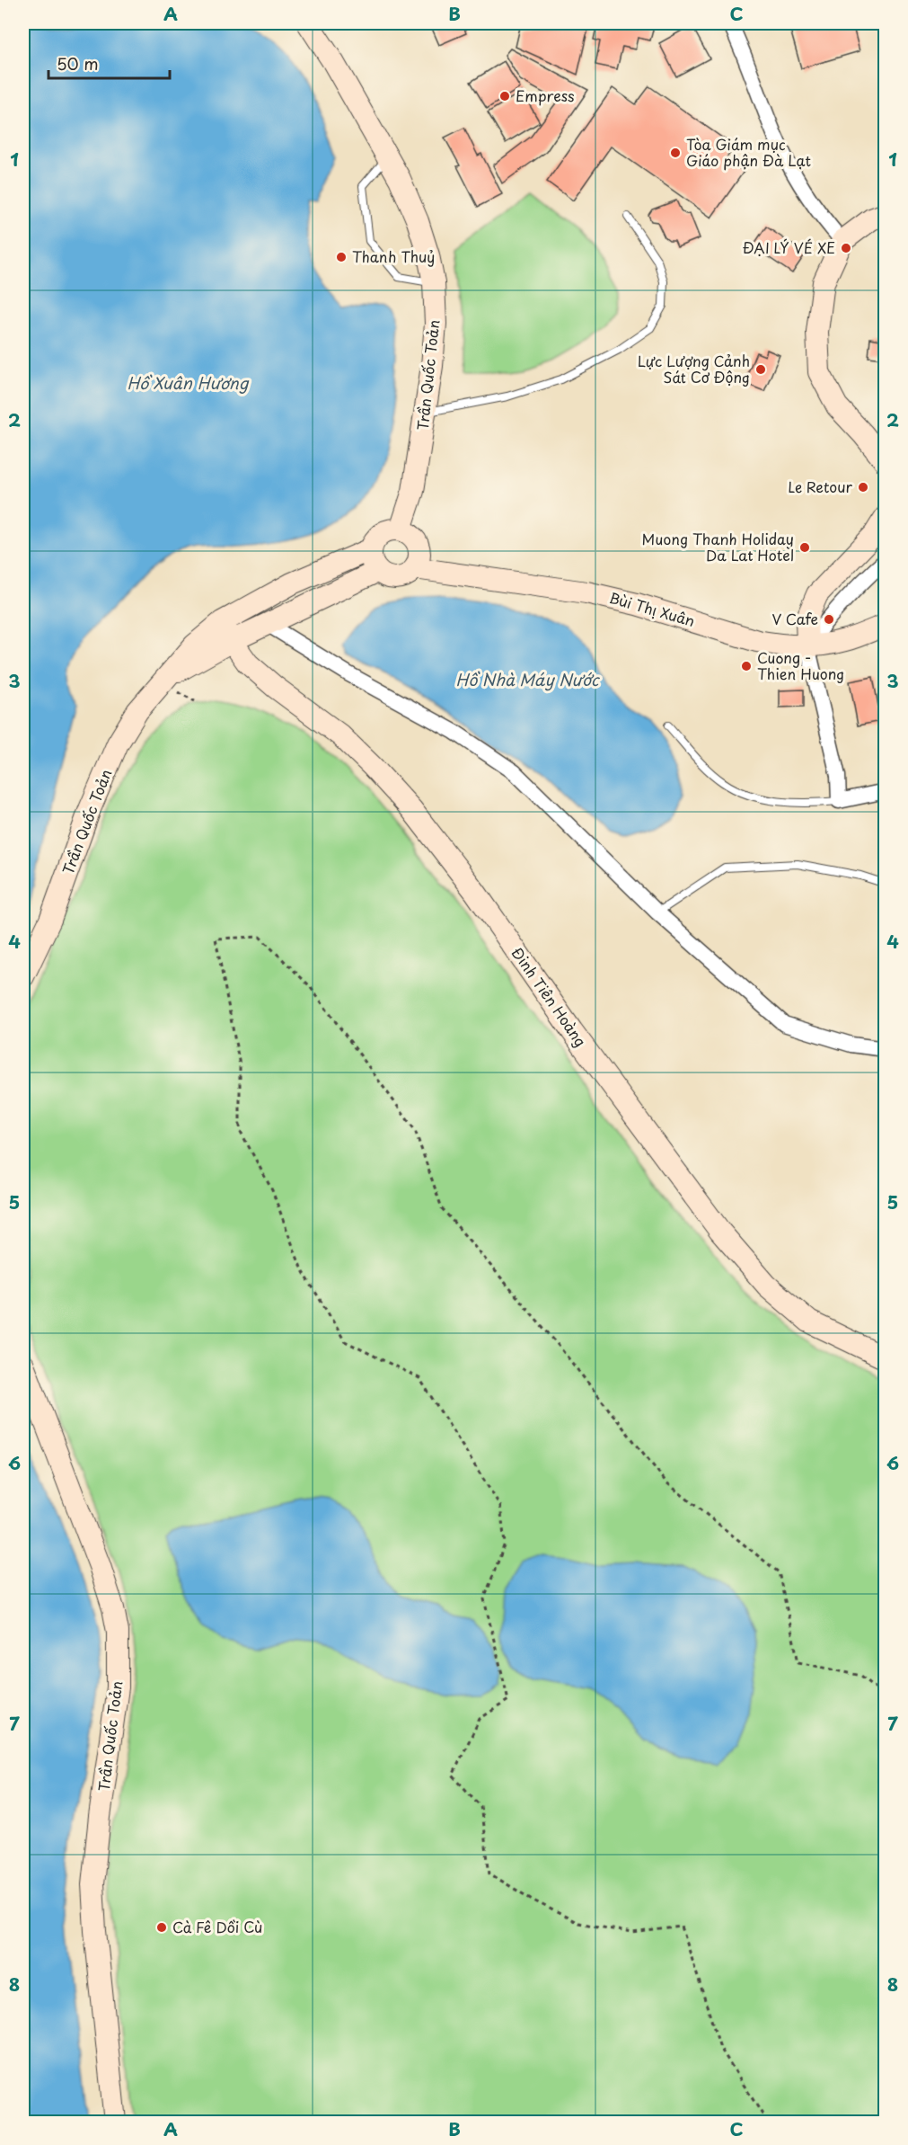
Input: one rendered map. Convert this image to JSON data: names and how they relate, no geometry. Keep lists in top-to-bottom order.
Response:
{
  "streets": {
    "main road": ["Trần Quốc Toản", "Bùi Thị Xuân", "Đinh Tiên Hoàng"]
  },
  "crossings": [
    ["Trần Quốc Toản", "Bùi Thị Xuân"],
    ["Trần Quốc Toản", "Đinh Tiên Hoàng"]
  ],
  "water": ["Hồ Xuân Hương", "Hồ Nhà Máy Nước"],
  "places": [
    "Empress",
    "Tòa Giám mục Giáo phận Đà Lạt",
    "ĐẠI LÝ VÉ XE",
    "Thanh Thuỷ",
    "Lực Lượng Cảnh Sát Cơ Động",
    "Le Retour",
    "Muong Thanh Holiday Da Lat Hotel",
    "V Cafe",
    "Cuong - Thien Huong",
    "Cà Fê Dồi Cù"
  ],
  "scale_bar": "50 m",
  "grid": {
    "columns": ["A", "B", "C"],
    "rows": [
      "1",
      "2",
      "3",
      "4",
      "5",
      "6",
      "7",
      "8"
    ]
  }
}
